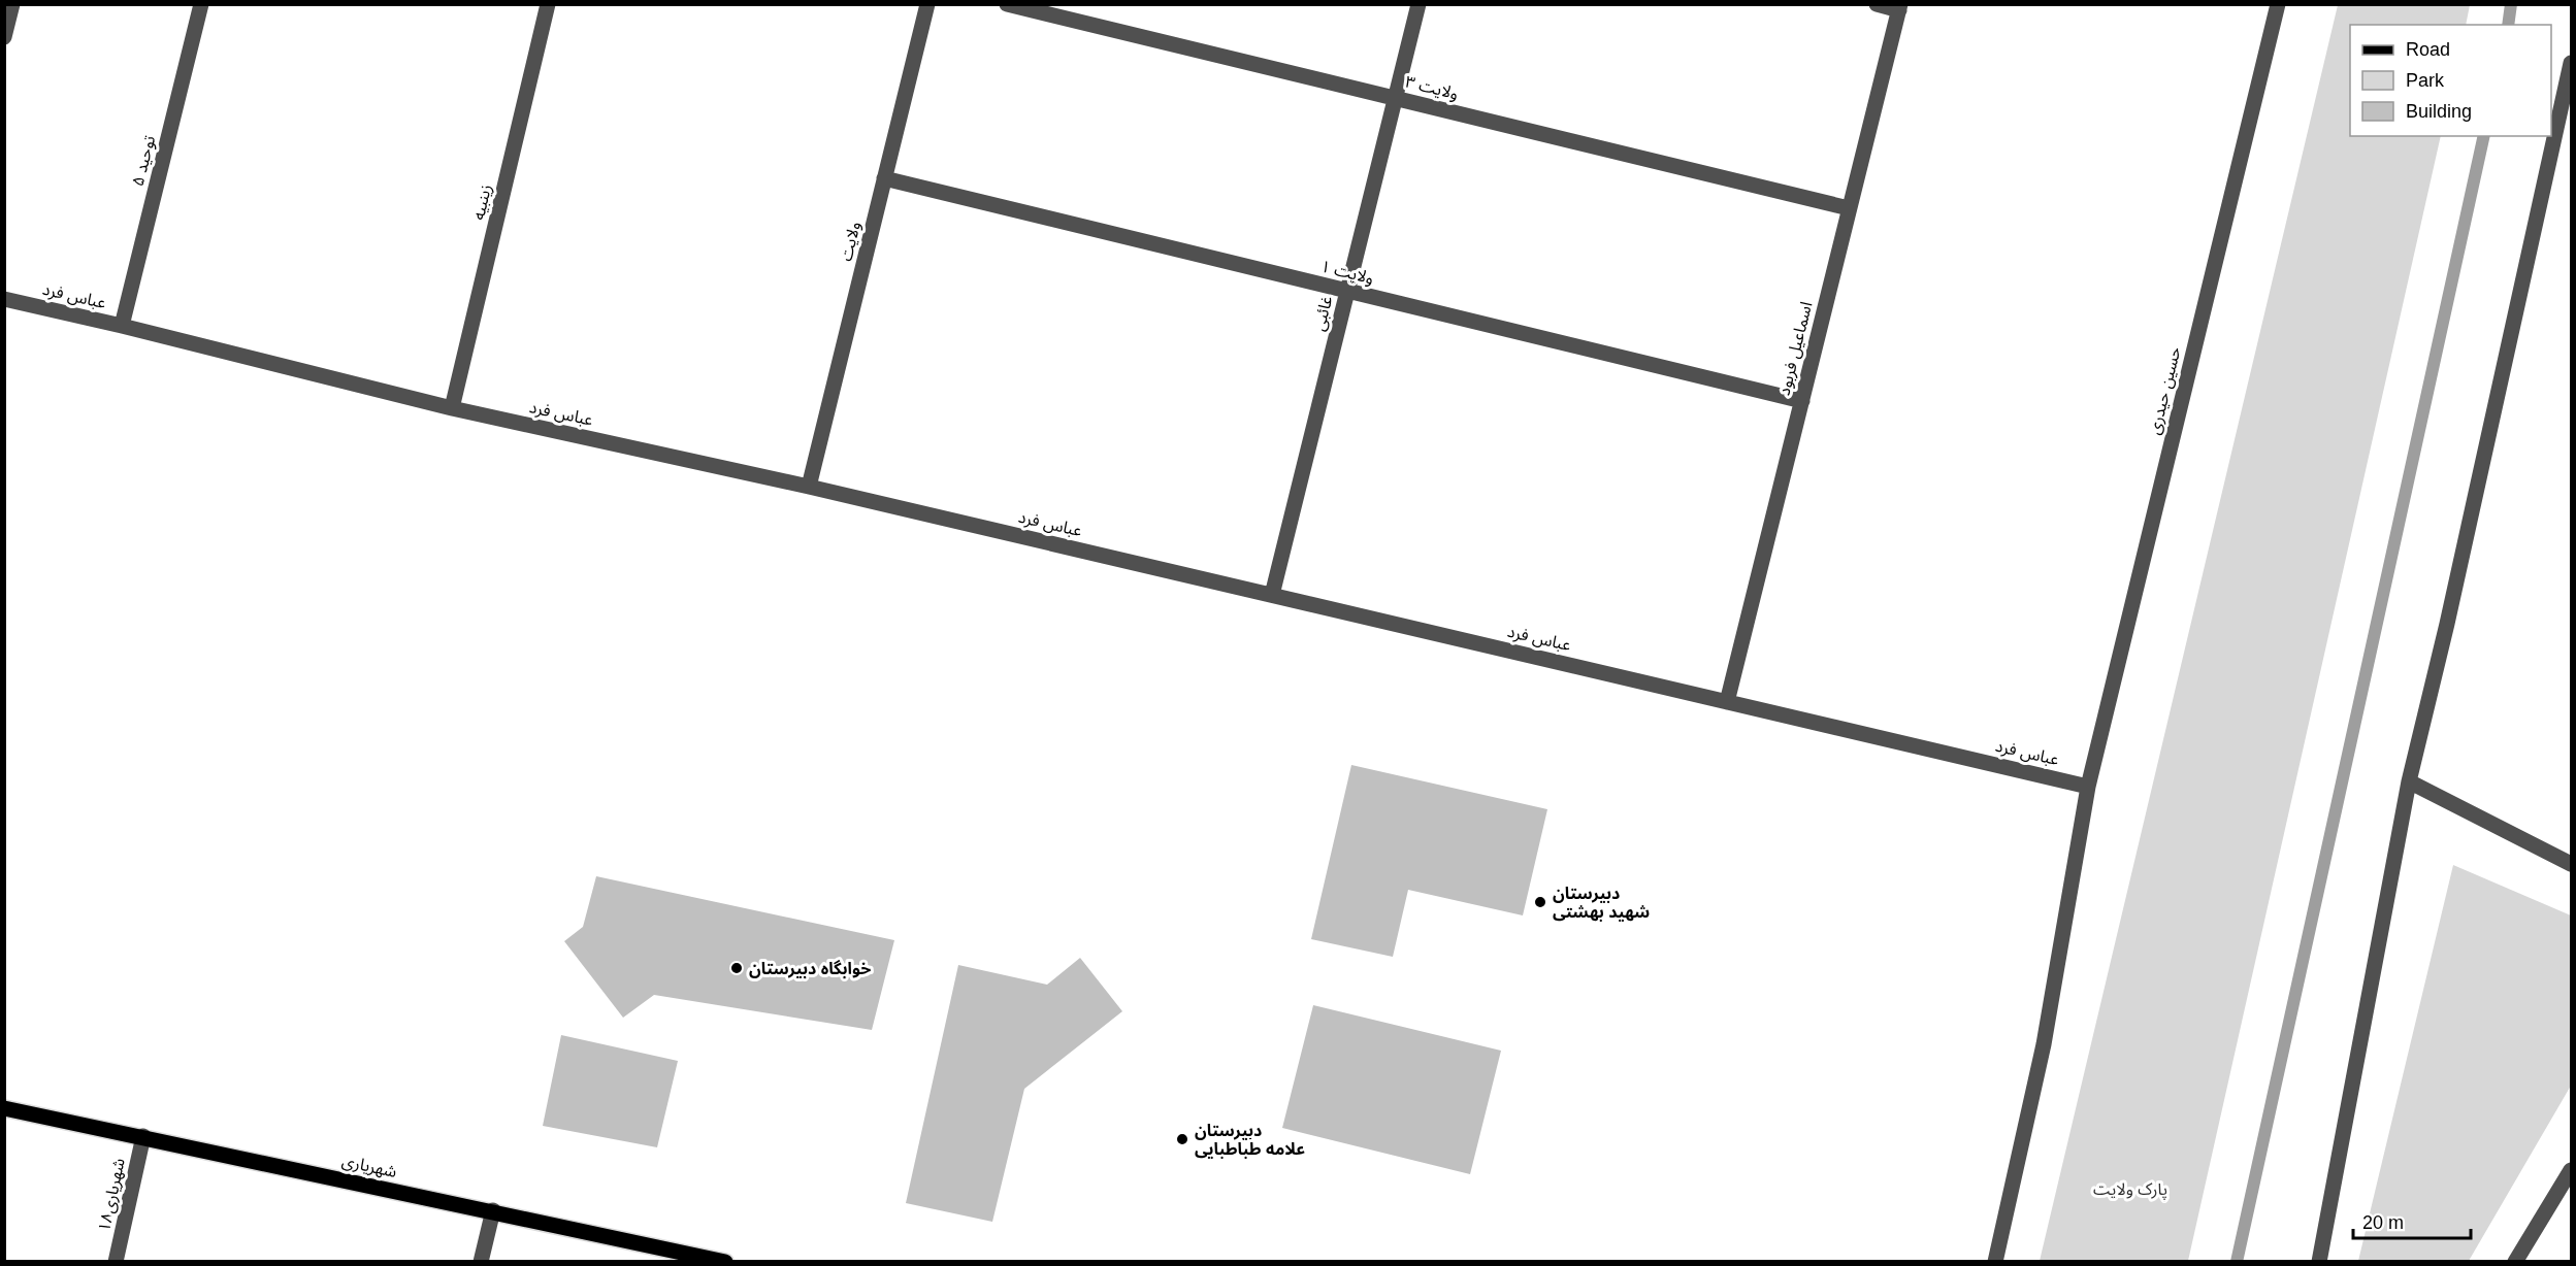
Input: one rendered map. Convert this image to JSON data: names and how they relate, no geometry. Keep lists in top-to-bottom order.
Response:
{
  "streets": {
    "main road": ["شهریاری"],
    "street": [
      "ولایت ۳",
      "توحید ۵",
      "زینبیه",
      "ولایت",
      "ولایت ۱",
      "عباس فرد",
      "غائبی",
      "اسماعیل فربود",
      "حسین حیدری",
      "شهریاری۱۸"
    ]
  },
  "crossings": [
    ["ولایت ۳", "غائبی"],
    ["ولایت ۳", "اسماعیل فربود"],
    ["توحید ۵", "عباس فرد"],
    ["زینبیه", "عباس فرد"],
    ["ولایت", "ولایت ۱"],
    ["ولایت", "عباس فرد"],
    ["ولایت ۱", "غائبی"],
    ["ولایت ۱", "اسماعیل فربود"],
    ["عباس فرد", "غائبی"],
    ["عباس فرد", "اسماعیل فربود"],
    ["عباس فرد", "حسین حیدری"],
    ["شهریاری", "شهریاری۱۸"]
  ],
  "parks": ["پارک ولایت"],
  "places": ["دبیرستان شهید بهشتی", "خوابگاه دبیرستان", "دبیرستان علامه طباطبایی"],
  "legend": ["Road", "Park", "Building"],
  "scale_bar": "20 m"
}
